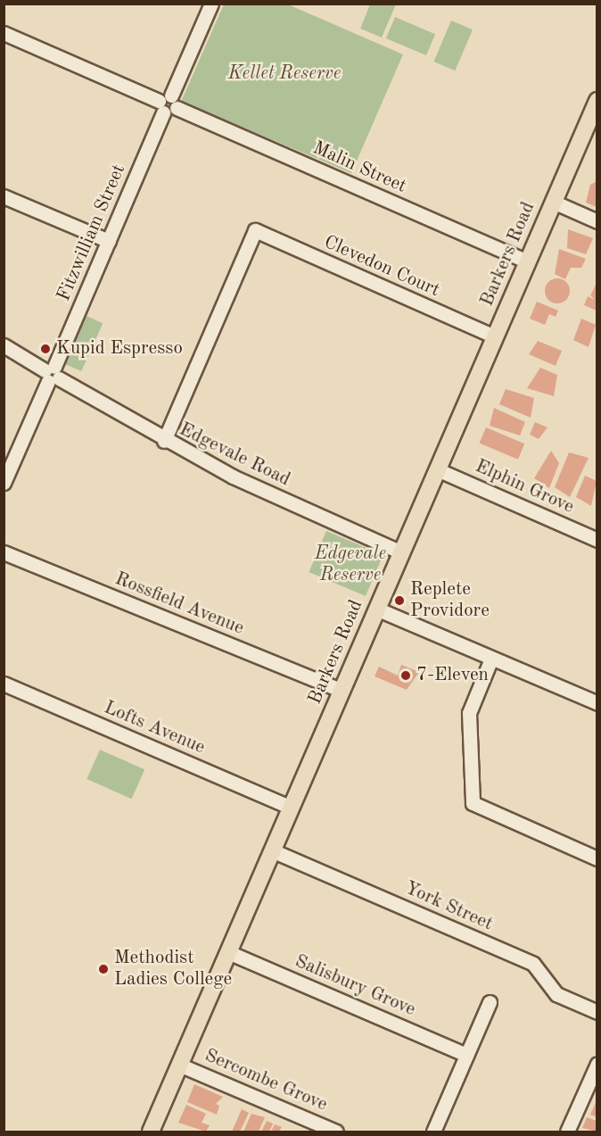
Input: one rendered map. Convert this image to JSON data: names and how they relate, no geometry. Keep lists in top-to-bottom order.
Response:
{
  "streets": {
    "main road": ["Barkers Road"],
    "street": [
      "Malin Street",
      "Fitzwilliam Street",
      "Clevedon Court",
      "Edgevale Road",
      "Elphin Grove",
      "Rossfield Avenue",
      "Lofts Avenue",
      "York Street",
      "Salisbury Grove",
      "Sercombe Grove"
    ]
  },
  "crossings": [
    ["Malin Street", "Fitzwilliam Street"],
    ["Malin Street", "Barkers Road"],
    ["Fitzwilliam Street", "Edgevale Road"],
    ["Barkers Road", "Clevedon Court"],
    ["Barkers Road", "Edgevale Road"],
    ["Barkers Road", "Elphin Grove"],
    ["Barkers Road", "Rossfield Avenue"],
    ["Barkers Road", "Lofts Avenue"],
    ["Barkers Road", "York Street"],
    ["Barkers Road", "Salisbury Grove"],
    ["Barkers Road", "Sercombe Grove"],
    ["Clevedon Court", "Edgevale Road"]
  ],
  "parks": ["Kellet Reserve", "Edgevale Reserve"],
  "places": [
    "Kupid Espresso",
    "Replete Providore",
    "7-Eleven",
    "Methodist Ladies College"
  ]
}
